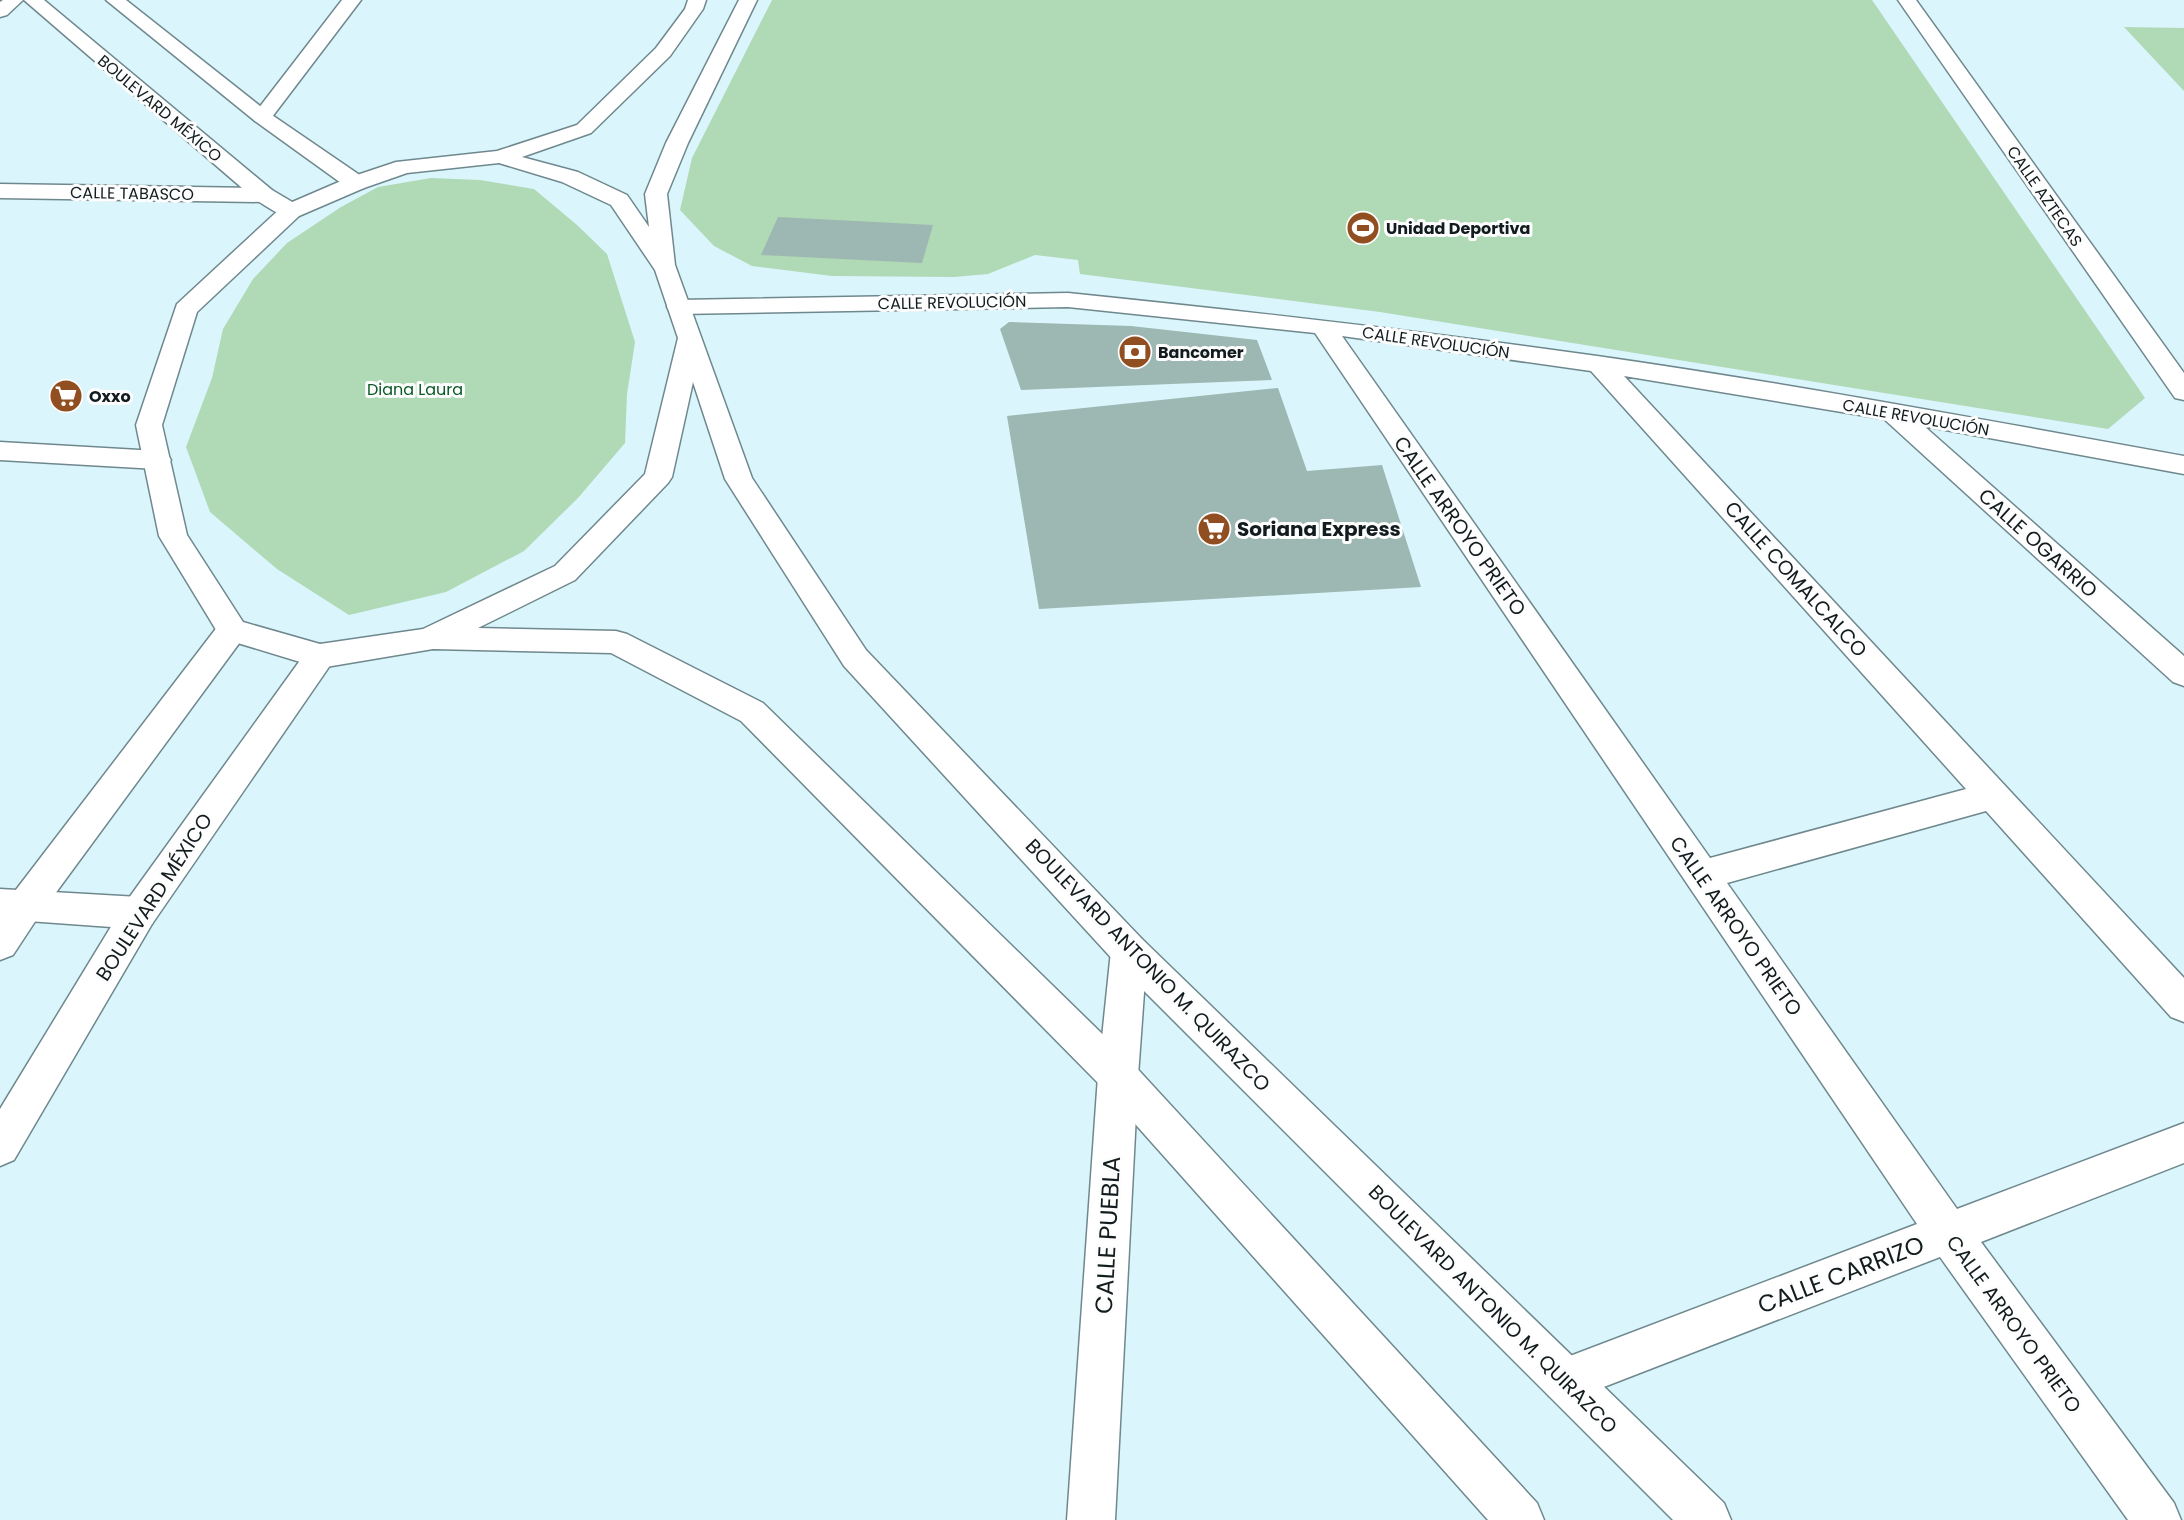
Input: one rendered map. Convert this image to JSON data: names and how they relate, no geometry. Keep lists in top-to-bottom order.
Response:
{
  "streets": {
    "street": [
      "BOULEVARD MÉXICO",
      "CALLE TABASCO",
      "CALLE AZTECAS",
      "CALLE REVOLUCIÓN",
      "CALLE ARROYO PRIETO",
      "CALLE OGARRIO",
      "CALLE COMALCALCO",
      "BOULEVARD ANTONIO M. QUIRAZCO",
      "CALLE PUEBLA",
      "CALLE CARRIZO"
    ]
  },
  "crossings": [
    ["BOULEVARD MÉXICO", "CALLE TABASCO"],
    ["CALLE REVOLUCIÓN", "CALLE ARROYO PRIETO"],
    ["CALLE REVOLUCIÓN", "CALLE OGARRIO"],
    ["CALLE REVOLUCIÓN", "CALLE COMALCALCO"],
    ["CALLE REVOLUCIÓN", "BOULEVARD ANTONIO M. QUIRAZCO"],
    ["CALLE ARROYO PRIETO", "CALLE CARRIZO"],
    ["BOULEVARD ANTONIO M. QUIRAZCO", "CALLE PUEBLA"],
    ["BOULEVARD ANTONIO M. QUIRAZCO", "CALLE CARRIZO"]
  ],
  "parks": ["Diana Laura"],
  "places": {
    "sports": ["Unidad Deportiva"],
    "bank": ["Bancomer"],
    "supermarket": ["Oxxo", "Soriana Express"]
  }
}
